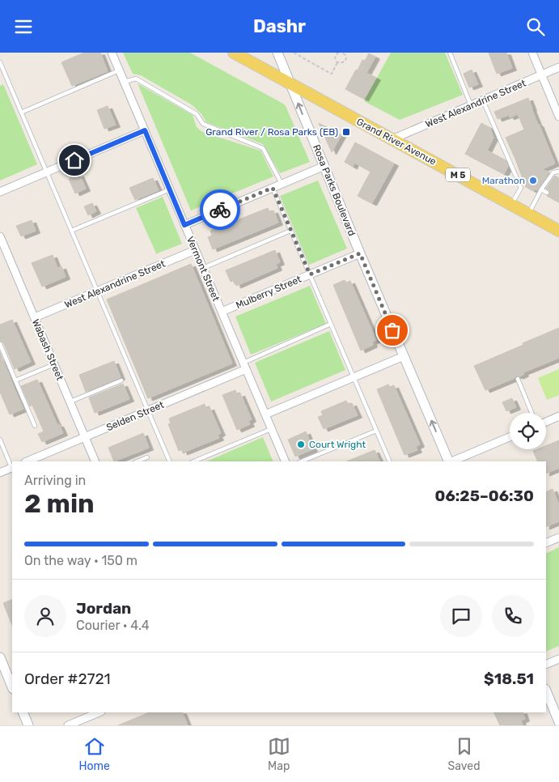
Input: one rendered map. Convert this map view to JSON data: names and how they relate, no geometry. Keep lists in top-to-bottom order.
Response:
{
  "streets": {
    "main road": ["Grand River Avenue", "M 5"],
    "street": [
      "West Alexandrine Street",
      "Rosa Parks Boulevard",
      "Vermont Street",
      "Mulberry Street",
      "Wabash Street",
      "Selden Street"
    ]
  },
  "crossings": [
    ["West Alexandrine Street", "Grand River Avenue"],
    ["West Alexandrine Street", "Vermont Street"],
    ["West Alexandrine Street", "Wabash Street"],
    ["Grand River Avenue", "Rosa Parks Boulevard"],
    ["Rosa Parks Boulevard", "Mulberry Street"],
    ["Vermont Street", "Mulberry Street"],
    ["Vermont Street", "Selden Street"],
    ["Wabash Street", "Selden Street"]
  ],
  "one_way": ["Rosa Parks Boulevard"],
  "places": {
    "transit": ["Grand River / Rosa Parks (EB)"],
    "other": ["Marathon", "Court Wright"]
  },
  "page": {
    "header": "Dashr",
    "heading": ["2 min", "Arriving in", "06:25–06:30"],
    "panel": [
      "Jordan",
      "Courier · 4.4",
      "Order #2721",
      "$18.51"
    ],
    "bar": "On the way · 150 m",
    "tabs": ["Home", "Map", "Saved"]
  }
}
